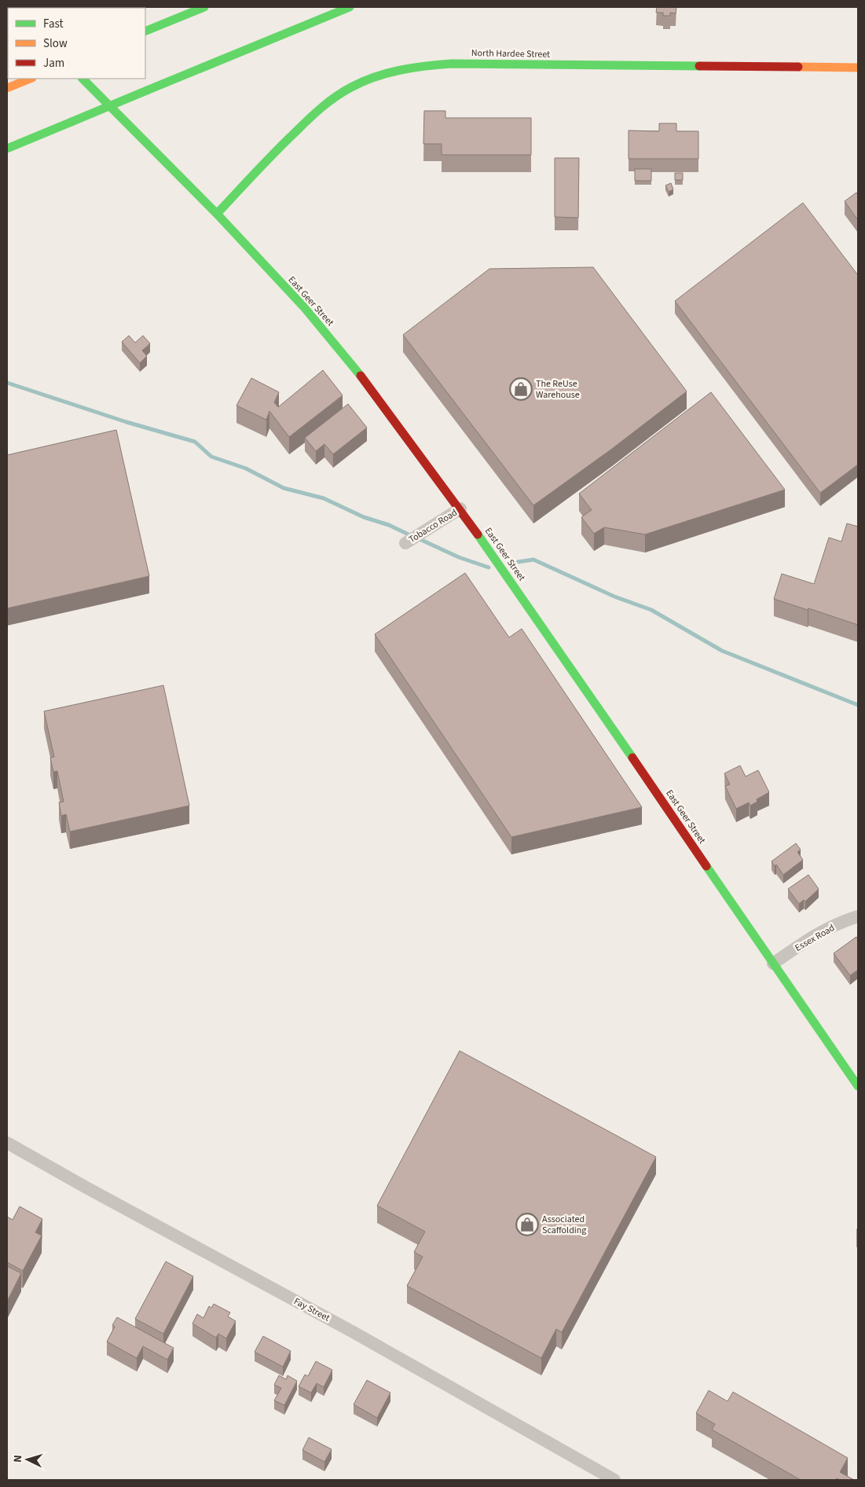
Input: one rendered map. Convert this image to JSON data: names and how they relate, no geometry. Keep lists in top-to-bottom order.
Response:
{
  "streets": {
    "main road": ["North Hardee Street", "East Geer Street"],
    "street": ["Tobacco Road", "Essex Road", "Fay Street"]
  },
  "crossings": [
    ["North Hardee Street", "East Geer Street"],
    ["East Geer Street", "Tobacco Road"],
    ["East Geer Street", "Essex Road"]
  ],
  "places": {
    "shop": ["The ReUse Warehouse", "Associated Scaffolding"]
  },
  "legend": ["Fast", "Slow", "Jam"],
  "north": "left"
}
